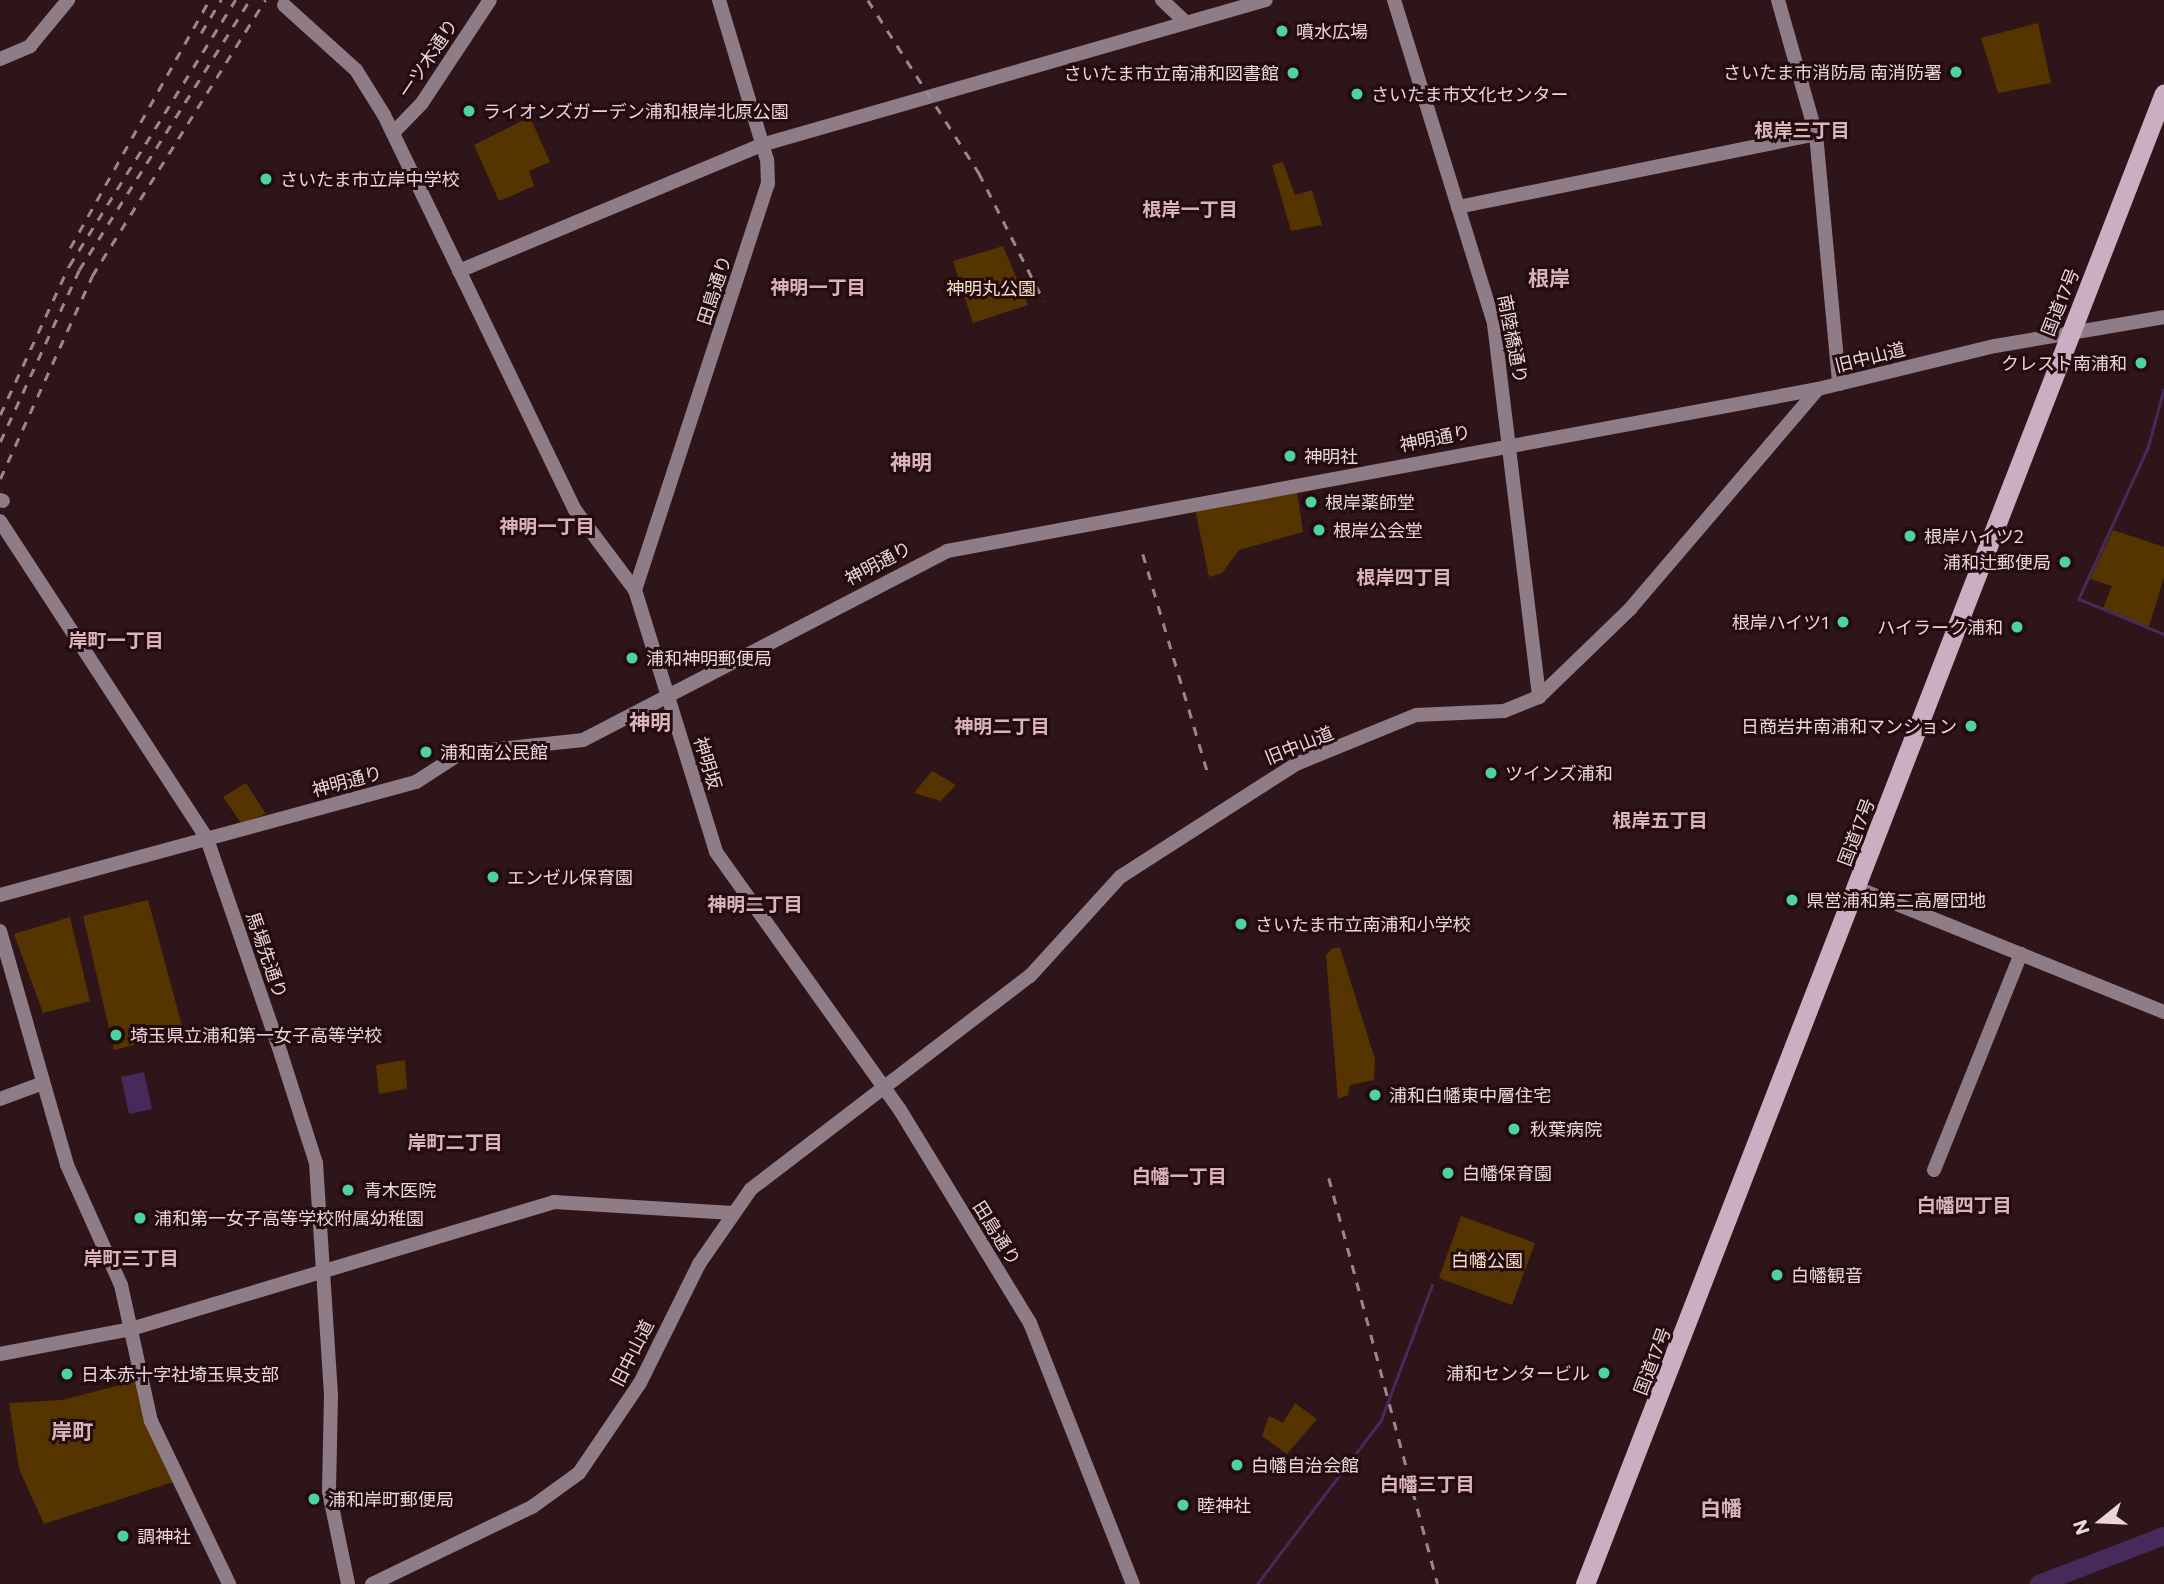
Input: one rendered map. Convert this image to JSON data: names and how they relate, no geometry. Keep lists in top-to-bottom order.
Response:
{
  "streets": {
    "highway": ["国道17号"],
    "street": [
      "一ツ木通り",
      "田島通り",
      "南陸橋通り",
      "旧中山道",
      "神明通り",
      "神明坂",
      "馬場先通り"
    ]
  },
  "crossings": [
    ["一ツ木通り", "神明坂"],
    ["田島通り", "旧中山道"],
    ["田島通り", "神明坂"],
    ["国道17号", "旧中山道"],
    ["南陸橋通り", "旧中山道"],
    ["南陸橋通り", "神明通り"],
    ["旧中山道", "神明通り"],
    ["神明通り", "神明坂"],
    ["神明通り", "馬場先通り"]
  ],
  "districts": [
    "根岸三丁目",
    "根岸一丁目",
    "根岸",
    "神明一丁目",
    "神明",
    "神明一丁目",
    "根岸四丁目",
    "岸町一丁目",
    "神明",
    "神明二丁目",
    "根岸五丁目",
    "神明二丁目",
    "岸町二丁目",
    "白幡一丁目",
    "白幡四丁目",
    "岸町三丁目",
    "岸町",
    "白幡三丁目",
    "白幡"
  ],
  "parks": ["神明丸公園", "白幡公園"],
  "places": [
    "噴水広場",
    "さいたま市消防局 南消防署",
    "さいたま市立南浦和図書館",
    "さいたま市文化センター",
    "ライオンズガーデン浦和根岸北原公園",
    "さいたま市立岸中学校",
    "クレスト南浦和",
    "神明社",
    "根岸薬師堂",
    "根岸公会堂",
    "根岸ハイツ2",
    "浦和辻郵便局",
    "根岸ハイツ1",
    "ハイラーク浦和",
    "浦和神明郵便局",
    "日商岩井南浦和マンション",
    "浦和南公民館",
    "ツインズ浦和",
    "エンゼル保育園",
    "県営浦和第二高層団地",
    "さいたま市立南浦和小学校",
    "埼玉県立浦和第一女子高等学校",
    "浦和白幡東中層住宅",
    "秋葉病院",
    "白幡保育園",
    "青木医院",
    "浦和第一女子高等学校附属幼稚園",
    "白幡観音",
    "浦和センタービル",
    "日本赤十字社埼玉県支部",
    "白幡自治会館",
    "浦和岸町郵便局",
    "睦神社",
    "調神社"
  ],
  "north": "left"
}
